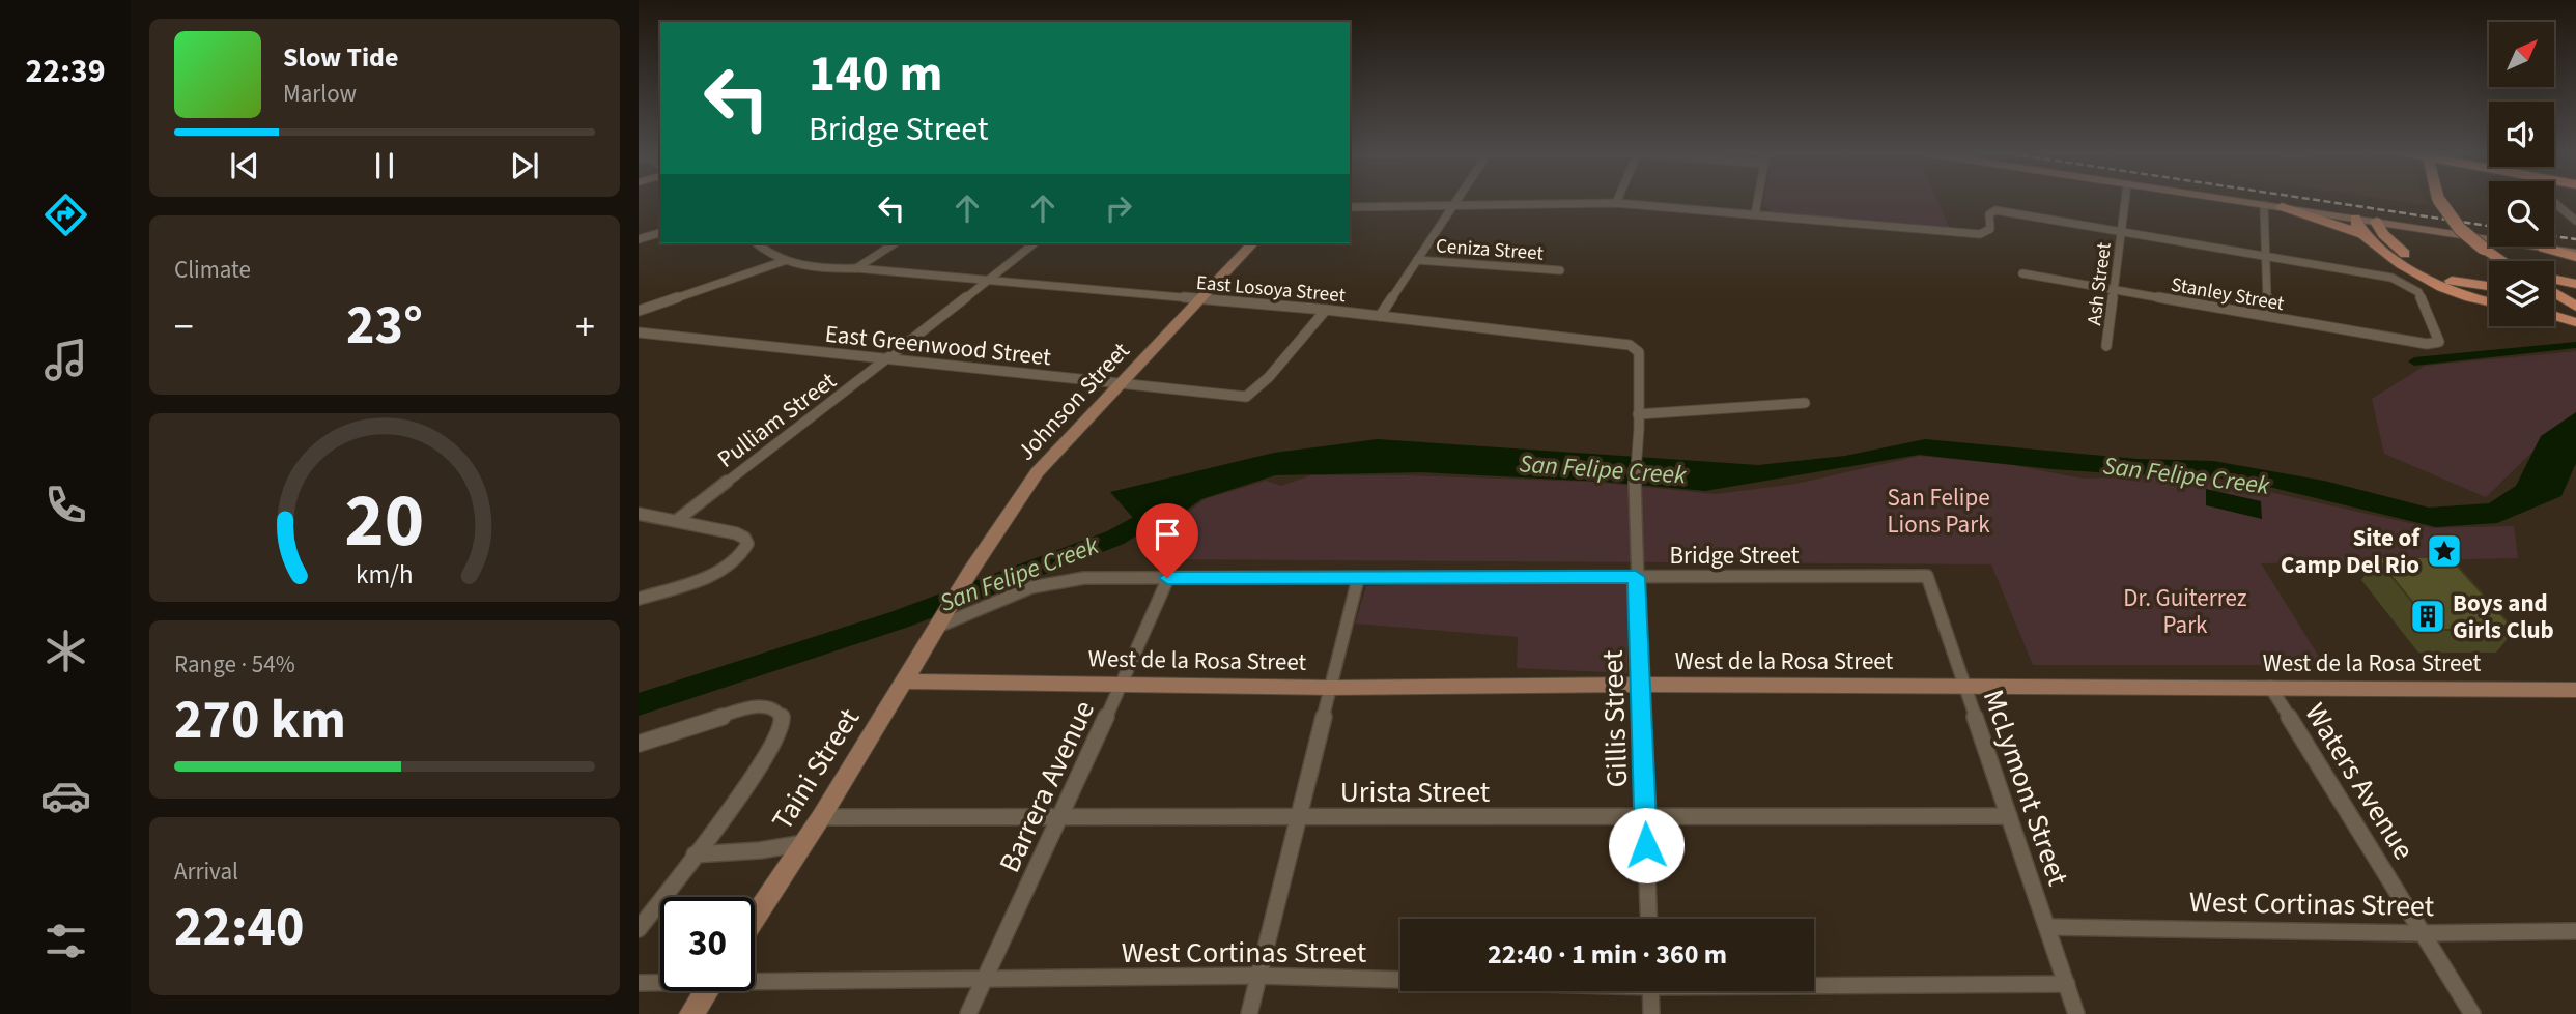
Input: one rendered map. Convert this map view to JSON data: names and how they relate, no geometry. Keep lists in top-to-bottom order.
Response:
{
  "streets": {
    "street": [
      "Ceniza Street",
      "Ash Street",
      "East Losoya Street",
      "Stanley Street",
      "East Greenwood Street",
      "Johnson Street",
      "Pulliam Street",
      "Bridge Street",
      "West de la Rosa Street",
      "Gillis Street",
      "Taini Street",
      "Waters Avenue",
      "Barrera Avenue",
      "McLymont Street",
      "Urista Street",
      "West Cortinas Street"
    ]
  },
  "crossings": [
    ["Ash Street", "Stanley Street"],
    ["East Losoya Street", "East Greenwood Street"],
    ["East Losoya Street", "Johnson Street"],
    ["East Losoya Street", "Pulliam Street"],
    ["East Losoya Street", "Gillis Street"],
    ["East Greenwood Street", "Johnson Street"],
    ["East Greenwood Street", "Pulliam Street"],
    ["Johnson Street", "Bridge Street"],
    ["Johnson Street", "Taini Street"],
    ["Bridge Street", "Gillis Street"],
    ["Bridge Street", "Taini Street"],
    ["Bridge Street", "Barrera Avenue"],
    ["Bridge Street", "McLymont Street"],
    ["West de la Rosa Street", "Gillis Street"],
    ["West de la Rosa Street", "Taini Street"],
    ["West de la Rosa Street", "Waters Avenue"],
    ["West de la Rosa Street", "Barrera Avenue"],
    ["West de la Rosa Street", "McLymont Street"],
    ["Gillis Street", "Urista Street"],
    ["Taini Street", "Urista Street"],
    ["Waters Avenue", "West Cortinas Street"],
    ["Barrera Avenue", "Urista Street"],
    ["Barrera Avenue", "West Cortinas Street"],
    ["McLymont Street", "Urista Street"],
    ["McLymont Street", "West Cortinas Street"]
  ],
  "water": ["San Felipe Creek"],
  "parks": ["San Felipe Lions Park", "Dr. Guiterrez Park"],
  "places": {
    "place": ["Site of Camp Del Rio"],
    "building": ["Boys and Girls Club"]
  },
  "north": "top right",
  "page": {
    "tabs": "22:39",
    "turn": ["140 m", "Bridge Street"],
    "song": ["Slow Tide", "Marlow"],
    "tile": [
      "Climate",
      ["Range · 54%", "270 km"],
      ["Arrival", "22:40"]
    ],
    "heat": ["−", "23°", "+"],
    "limit": "30",
    "trip": "22:40 · 1 min · 360 m",
    "gauge": ["20", "km/h"]
  }
}
